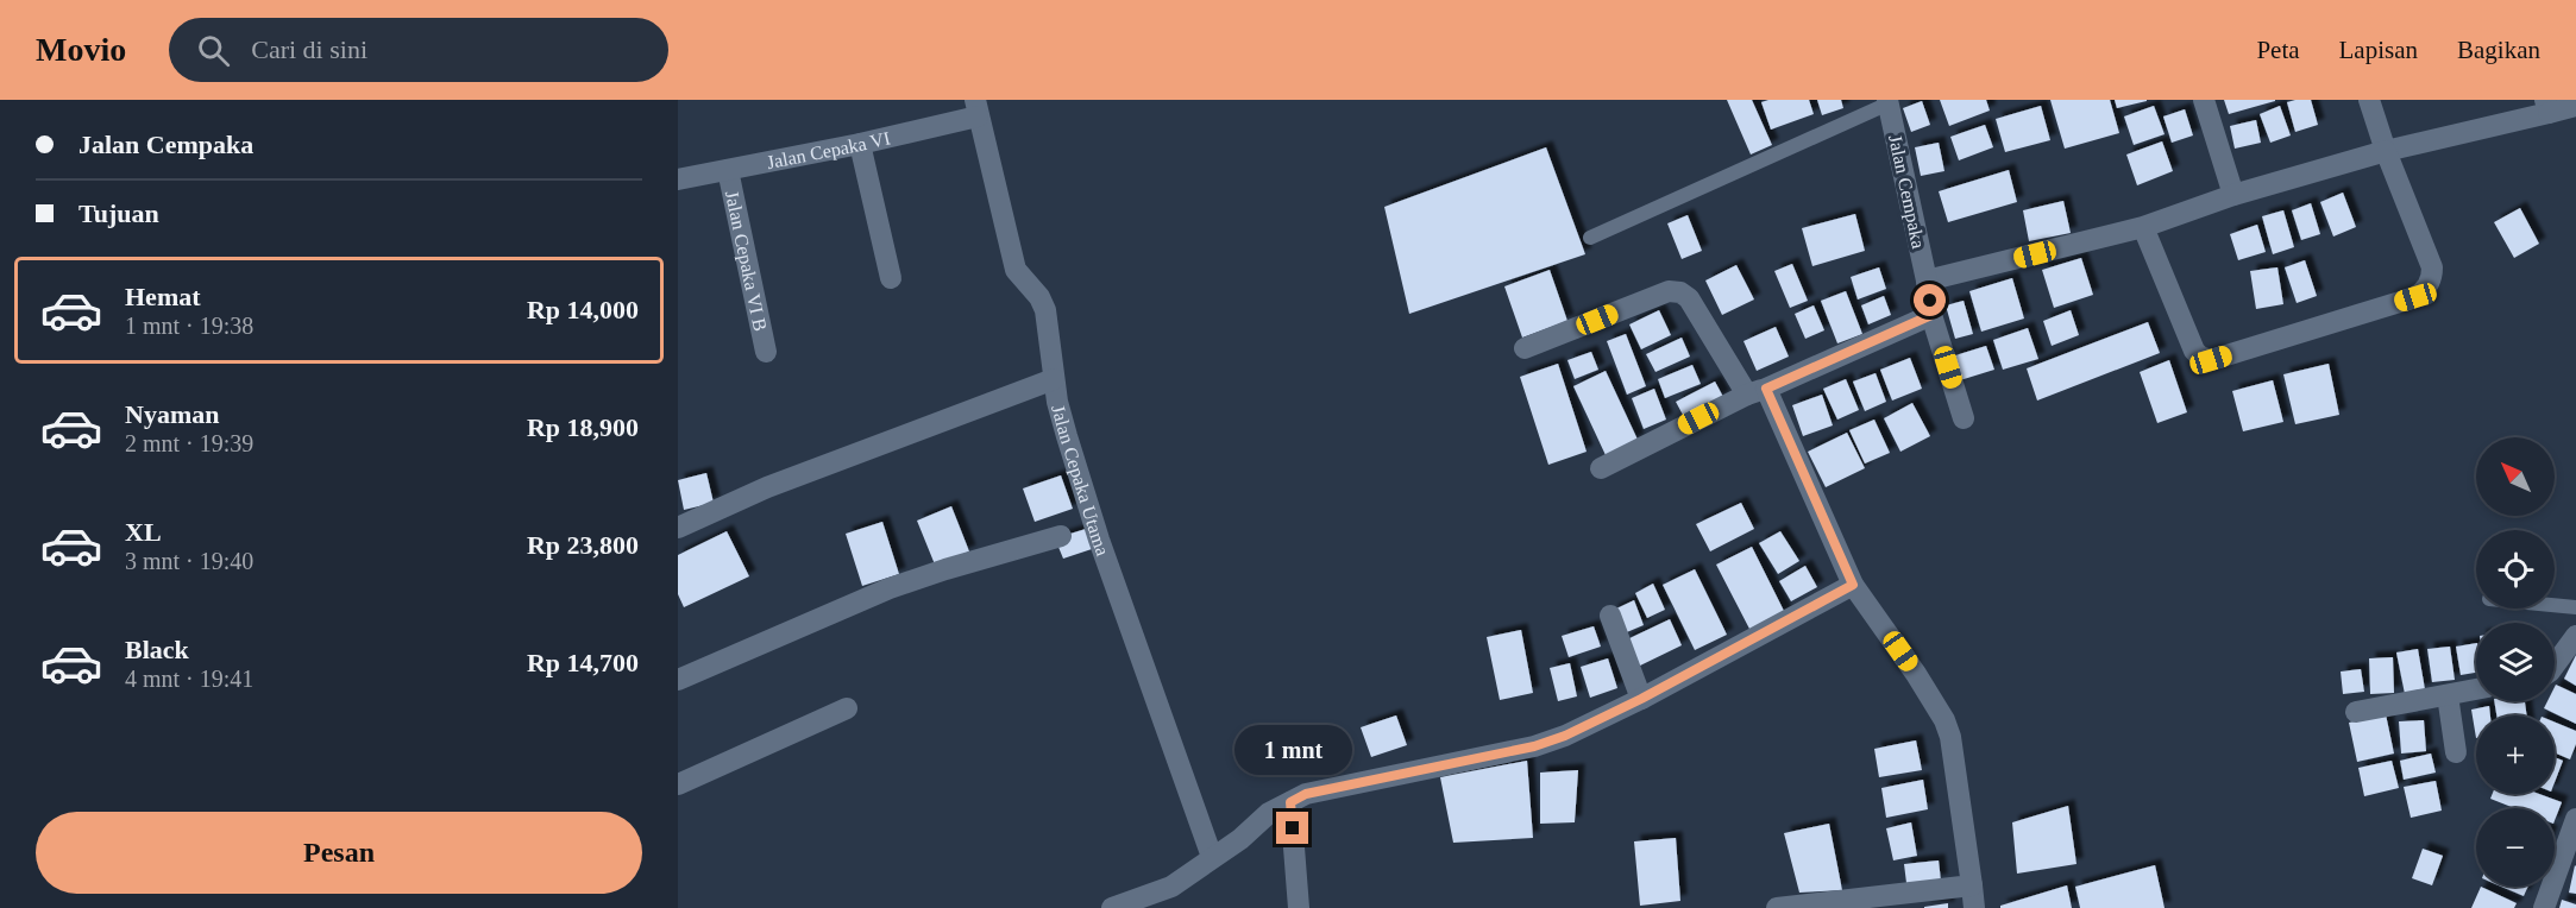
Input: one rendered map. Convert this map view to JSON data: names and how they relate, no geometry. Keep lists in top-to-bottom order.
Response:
{
  "streets": {
    "street": [
      "Jalan Cepaka VI",
      "Jalan Cempaka",
      "Jalan Cepaka VI B",
      "Jalan Cepaka Utama"
    ]
  },
  "crossings": [
    ["Jalan Cepaka VI", "Jalan Cepaka VI B"],
    ["Jalan Cepaka VI", "Jalan Cepaka Utama"]
  ],
  "north": "top left",
  "page": {
    "header": "Movio",
    "search": "Cari di sini",
    "nav": ["Peta", "Lapisan", "Bagikan"],
    "banner": ["Jalan Cempaka", "Tujuan"],
    "list": [
      {
        "name": "Hemat",
        "note": "1 mnt · 19:38",
        "value": "Rp 14,000"
      },
      {
        "name": "Nyaman",
        "note": "2 mnt · 19:39",
        "value": "Rp 18,900"
      },
      {
        "name": "XL",
        "note": "3 mnt · 19:40",
        "value": "Rp 23,800"
      },
      {
        "name": "Black",
        "note": "4 mnt · 19:41",
        "value": "Rp 14,700"
      }
    ],
    "map_buttons": ["+", "−"],
    "bubble": "1 mnt",
    "buttons": "Pesan"
  }
}
